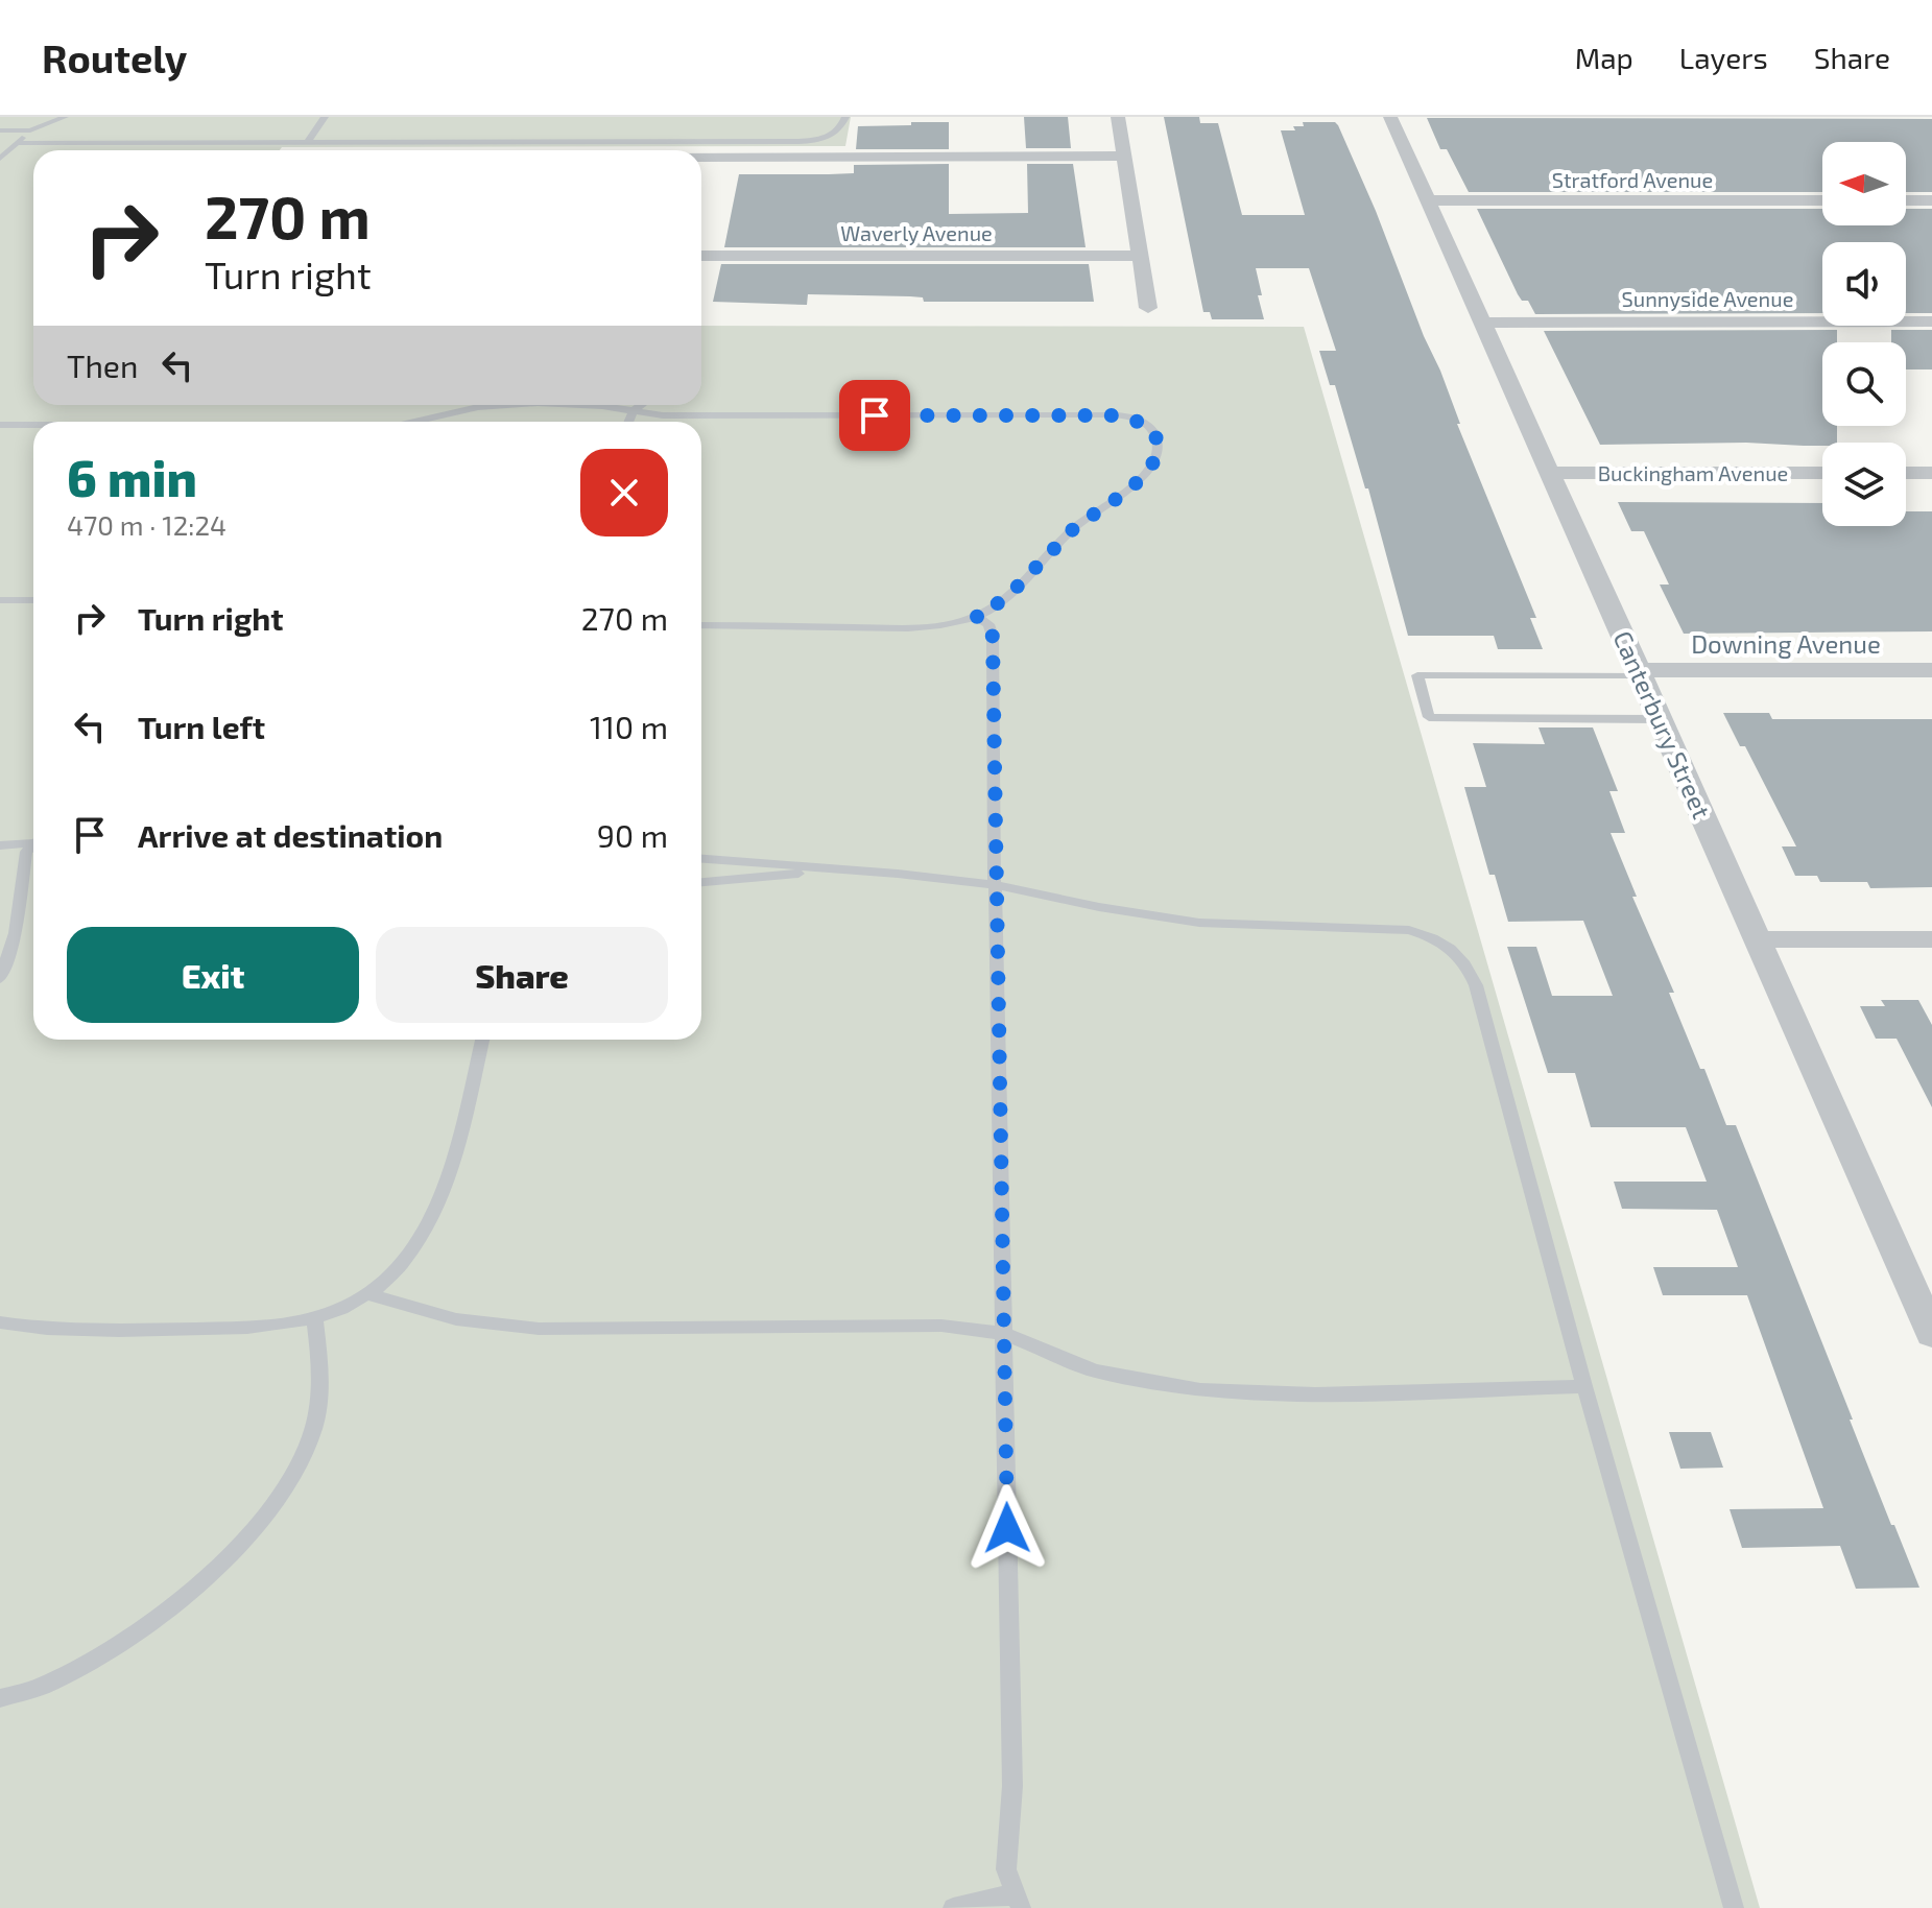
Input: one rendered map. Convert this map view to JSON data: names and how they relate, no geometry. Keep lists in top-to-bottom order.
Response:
{
  "streets": {
    "street": [
      "Stratford Avenue",
      "Waverly Avenue",
      "Sunnyside Avenue",
      "Buckingham Avenue",
      "Downing Avenue",
      "Canterbury Street"
    ]
  },
  "crossings": [
    ["Stratford Avenue", "Canterbury Street"],
    ["Sunnyside Avenue", "Canterbury Street"],
    ["Buckingham Avenue", "Canterbury Street"],
    ["Downing Avenue", "Canterbury Street"]
  ],
  "north": "left",
  "page": {
    "header": "Routely",
    "nav": ["Map", "Layers", "Share"],
    "turn": ["270 m", "Turn right"],
    "then": "Then",
    "heading": ["6 min", "470 m · 12:24"],
    "list": [
      {
        "name": "Turn right",
        "value": "270 m"
      },
      {
        "name": "Turn left",
        "value": "110 m"
      },
      {
        "name": "Arrive at destination",
        "value": "90 m"
      }
    ],
    "buttons": ["Exit", "Share"]
  }
}
